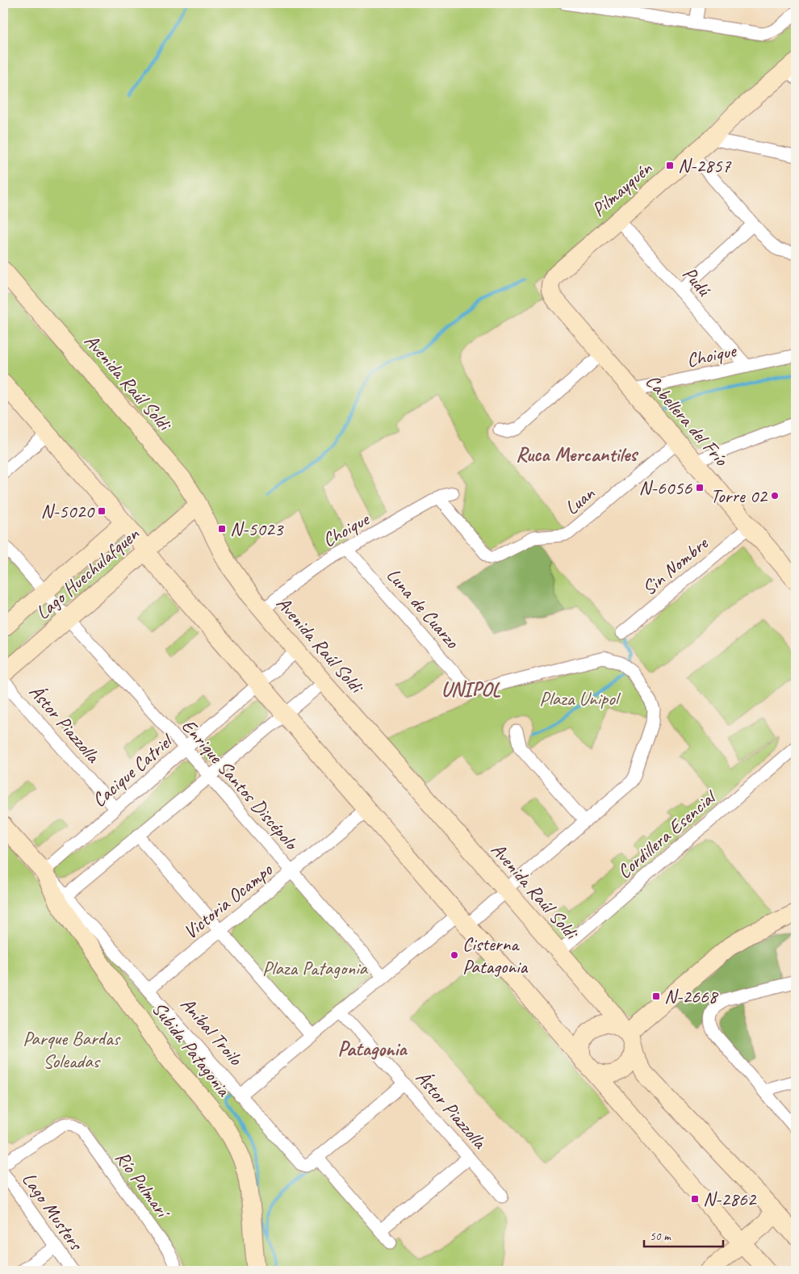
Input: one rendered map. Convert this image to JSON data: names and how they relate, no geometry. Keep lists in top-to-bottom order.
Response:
{
  "streets": {
    "main road": [
      "Pilmayquén",
      "Avenida Raúl Soldi",
      "Cabellera del Frío",
      "Lago Huechulafquen",
      "Aníbal Troilo",
      "Subida Patagonia"
    ],
    "street": [
      "Pudú",
      "Choique",
      "Luan",
      "Sin Nombre",
      "Luna de Cuarzo",
      "Ástor Piazzolla",
      "Cacique Catriel",
      "Enrique Santos Discépolo",
      "Cordillera Esencial",
      "Victoria Ocampo",
      "Río Pulmarí",
      "Lago Musters"
    ]
  },
  "crossings": [
    ["Pilmayquén", "Pudú"],
    ["Pilmayquén", "Cabellera del Frío"],
    ["Pudú", "Choique"],
    ["Choique", "Avenida Raúl Soldi"],
    ["Choique", "Cabellera del Frío"],
    ["Choique", "Luan"],
    ["Choique", "Luna de Cuarzo"],
    ["Avenida Raúl Soldi", "Lago Huechulafquen"],
    ["Avenida Raúl Soldi", "Cacique Catriel"],
    ["Avenida Raúl Soldi", "Cordillera Esencial"],
    ["Cabellera del Frío", "Luan"],
    ["Cabellera del Frío", "Sin Nombre"],
    ["Lago Huechulafquen", "Enrique Santos Discépolo"],
    ["Ástor Piazzolla", "Cacique Catriel"],
    ["Cacique Catriel", "Enrique Santos Discépolo"],
    ["Cacique Catriel", "Aníbal Troilo"],
    ["Cacique Catriel", "Subida Patagonia"],
    ["Enrique Santos Discépolo", "Victoria Ocampo"],
    ["Victoria Ocampo", "Aníbal Troilo"],
    ["Aníbal Troilo", "Subida Patagonia"]
  ],
  "districts": ["Ruca Mercantiles", "UNIPOL", "Patagonia"],
  "parks": ["Plaza Unipol", "Plaza Patagonia", "Parque Bardas Soleadas"],
  "places": {
    "transit": [
      "N-2857",
      "N-6056",
      "N-5020",
      "N-5023",
      "N-2668",
      "N-2862"
    ],
    "other": ["Torre 02", "Cisterna Patagonia"]
  },
  "scale_bar": "50 m"
}
